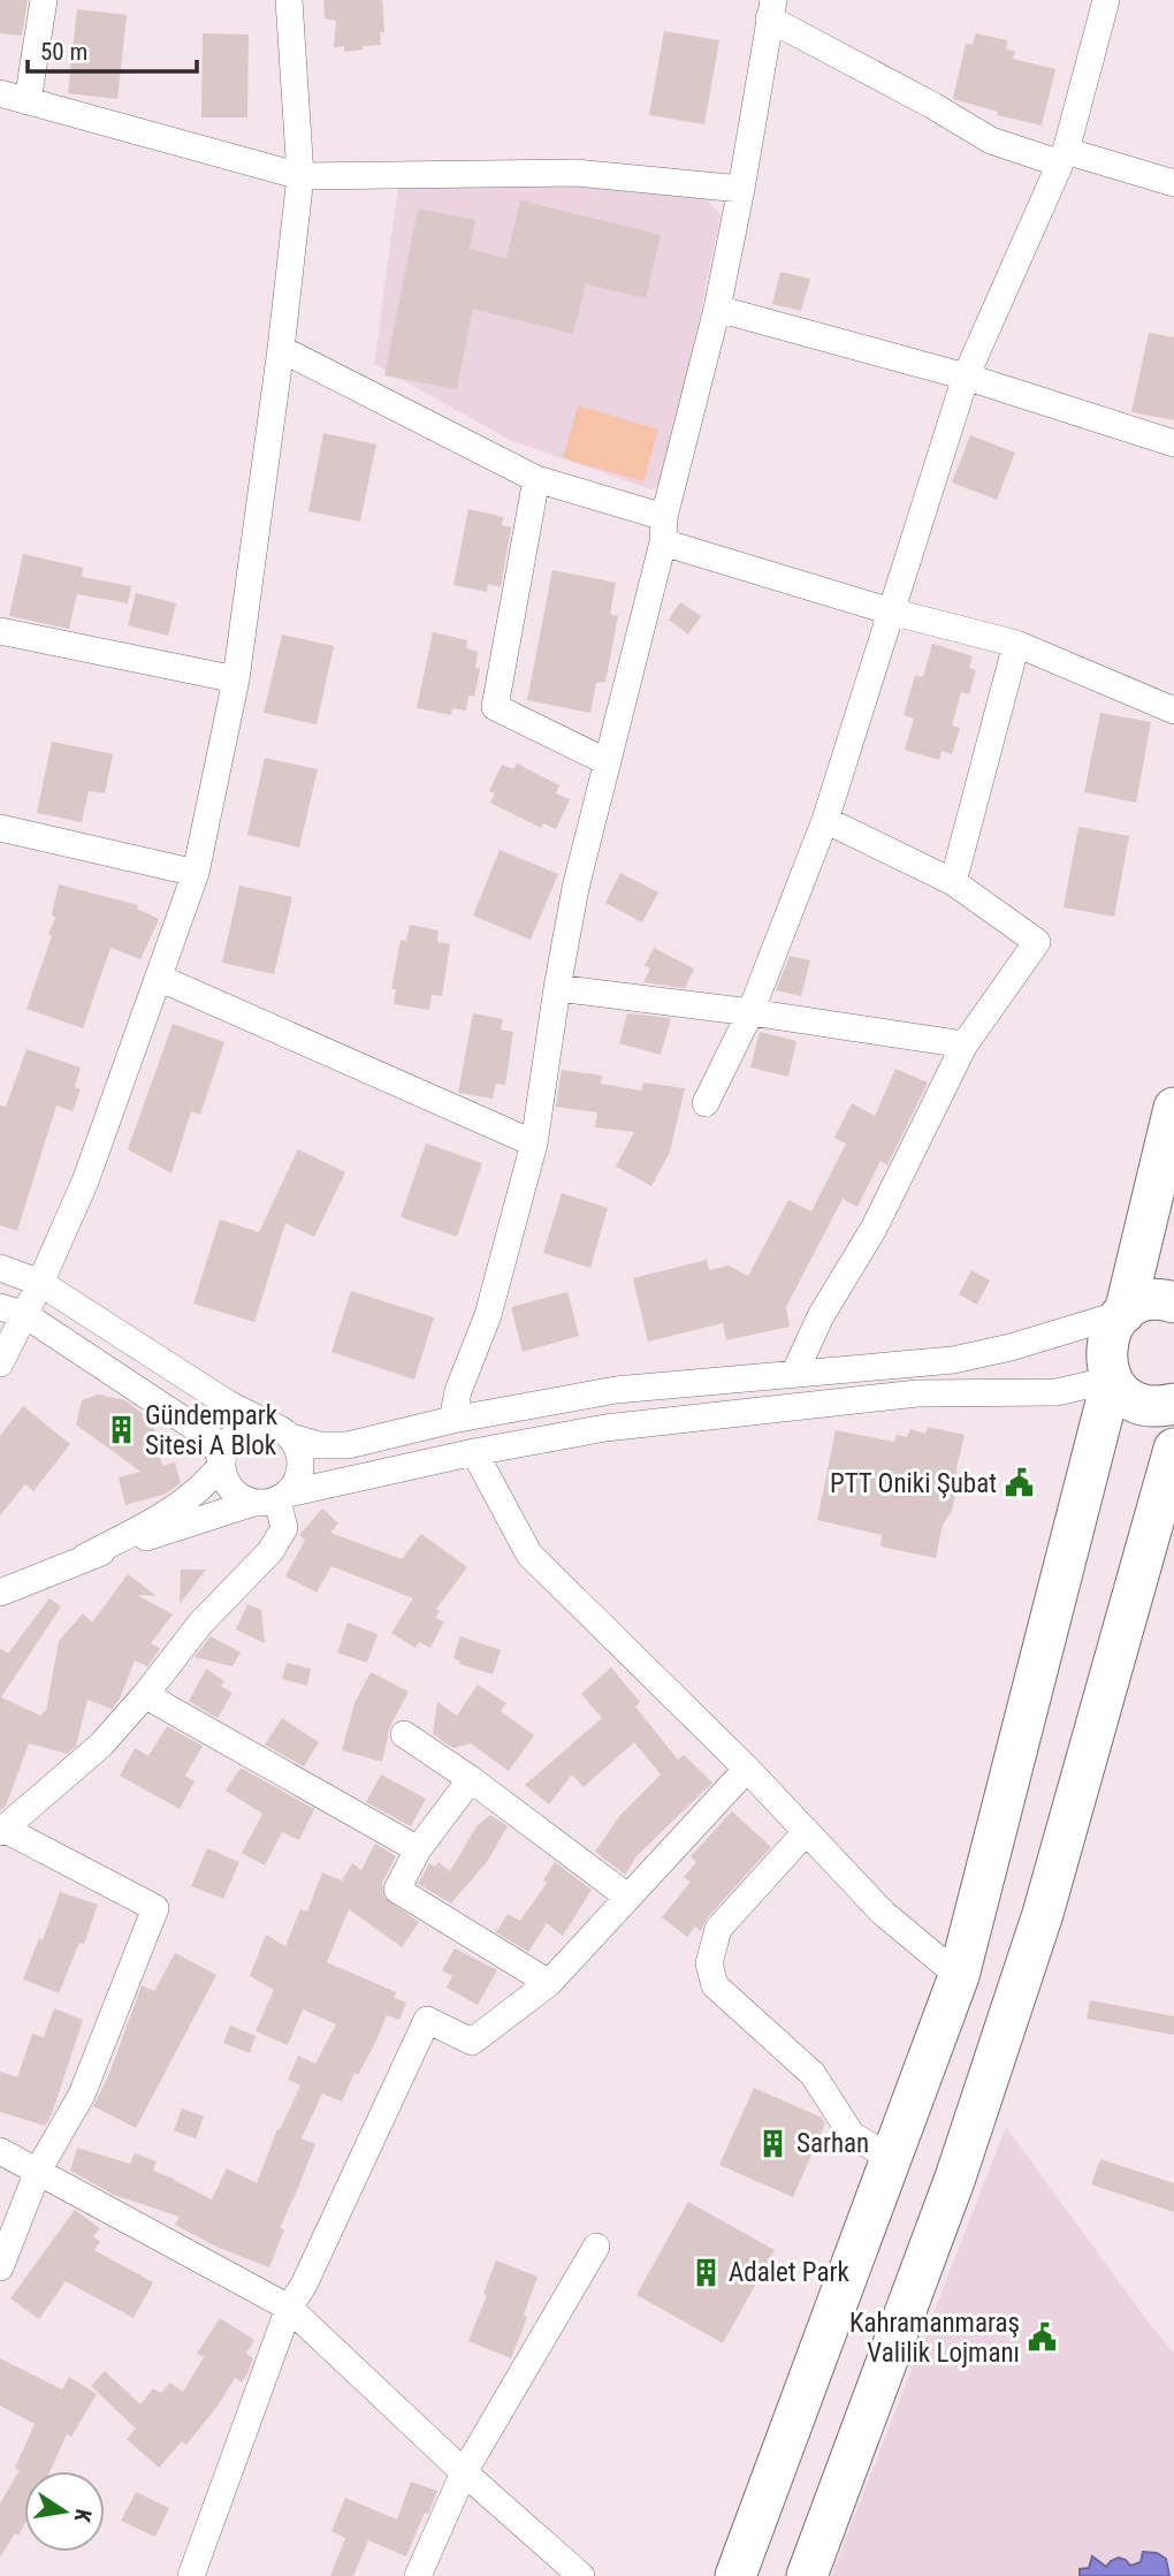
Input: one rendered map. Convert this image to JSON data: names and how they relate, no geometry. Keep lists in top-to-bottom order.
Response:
{
  "places": {
    "building": ["Gündempark Sitesi A Blok", "Sarhan", "Adalet Park"],
    "public building": ["PTT Oniki Şubat", "Kahramanmaraş Valilik Lojmanı"]
  },
  "scale_bar": "50 m",
  "north": "right"
}
